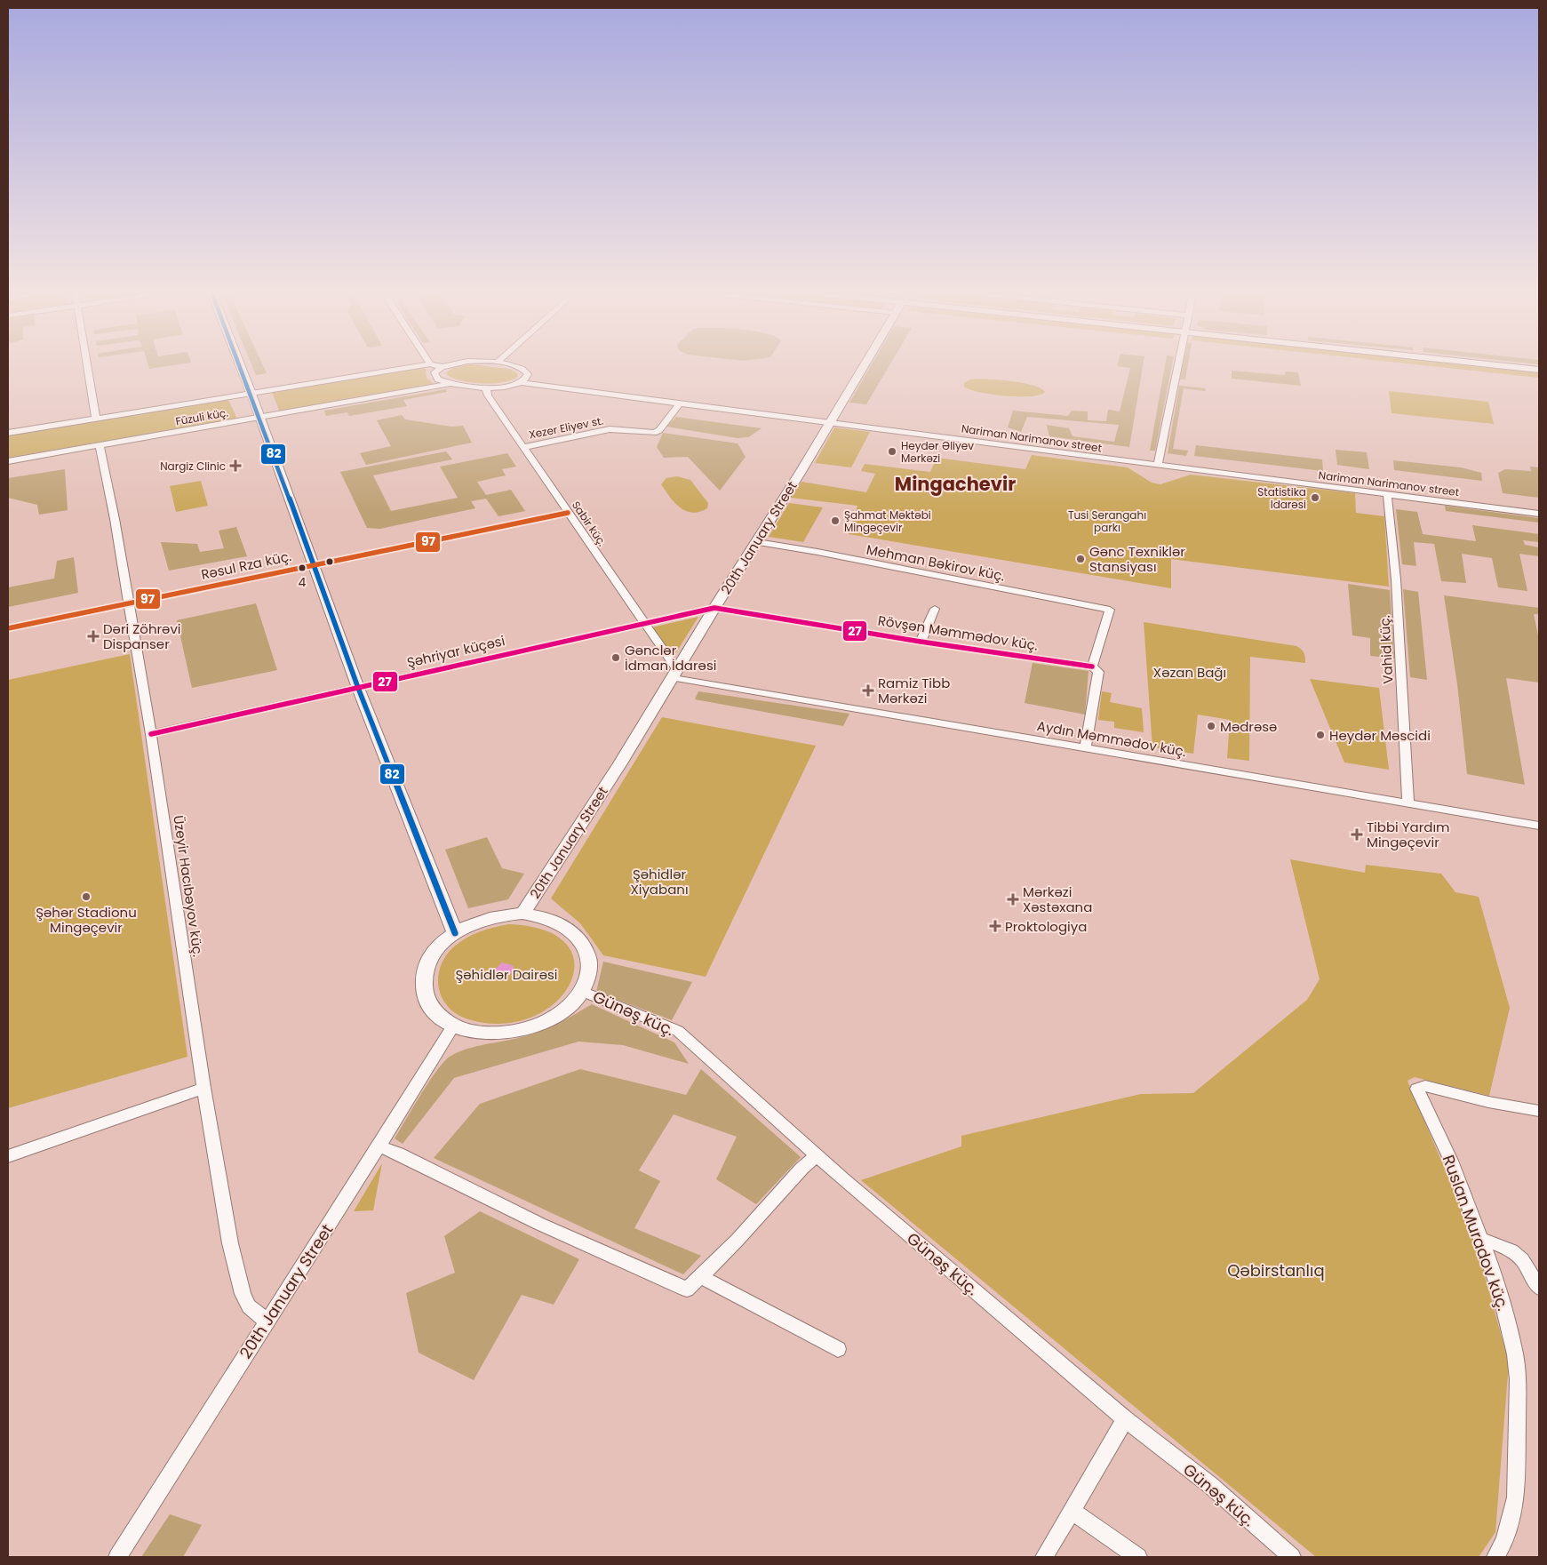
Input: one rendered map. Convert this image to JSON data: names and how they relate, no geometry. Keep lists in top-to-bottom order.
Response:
{
  "streets": {
    "main road": ["20th January Street"],
    "street": [
      "Füzuli küç.",
      "Xezer Eliyev st.",
      "Nariman Narimanov street",
      "Sabir küç.",
      "Mehman Bəkirov küç.",
      "Rəsul Rza küç.",
      "Rövşən Məmmədov küç.",
      "Vahid küç.",
      "Şəhriyar küçəsi",
      "Aydın Məmmədov küç.",
      "Üzeyir Hacıbəyov küç.",
      "Günəş küç.",
      "Ruslan Muradov küç."
    ]
  },
  "crossings": [
    ["Füzuli küç.", "Nariman Narimanov street"],
    ["Füzuli küç.", "Sabir küç."],
    ["Füzuli küç.", "Üzeyir Hacıbəyov küç."],
    ["Xezer Eliyev st.", "Nariman Narimanov street"],
    ["Xezer Eliyev st.", "Sabir küç."],
    ["Nariman Narimanov street", "Sabir küç."],
    ["Nariman Narimanov street", "20th January Street"],
    ["Nariman Narimanov street", "Vahid küç."],
    ["Sabir küç.", "20th January Street"],
    ["Sabir küç.", "Rəsul Rza küç."],
    ["Sabir küç.", "Şəhriyar küçəsi"],
    ["Sabir küç.", "Aydın Məmmədov küç."],
    ["20th January Street", "Mehman Bəkirov küç."],
    ["20th January Street", "Rövşən Məmmədov küç."],
    ["20th January Street", "Şəhriyar küçəsi"],
    ["20th January Street", "Aydın Məmmədov küç."],
    ["20th January Street", "Üzeyir Hacıbəyov küç."],
    ["20th January Street", "Günəş küç."],
    ["Mehman Bəkirov küç.", "Rövşən Məmmədov küç."],
    ["Rəsul Rza küç.", "Üzeyir Hacıbəyov küç."],
    ["Rövşən Məmmədov küç.", "Şəhriyar küçəsi"],
    ["Vahid küç.", "Aydın Məmmədov küç."],
    ["Şəhriyar küçəsi", "Üzeyir Hacıbəyov küç."]
  ],
  "districts": ["Mingachevir"],
  "parks": [
    "Tusi Serangahı parkı",
    "Xəzan Bağı",
    "Şəhidlər Xiyabanı",
    "Şəhidlər Dairəsi",
    "Qəbirstanlıq"
  ],
  "places": {
    "other": [
      "Heydər Əliyev Mərkəzi",
      "Statistika Idarəsi",
      "Şahmat Məktəbi Mingəçevir",
      "Gənc Texniklər Stansiyası",
      "4",
      "Gənclər İdman İdarəsi",
      "Mədrəsə",
      "Heydər Məscidi",
      "Şəhər Stadionu Mingəçevir"
    ],
    "health": [
      "Nargiz Clinic",
      "Dəri Zöhrəvi Dispanser",
      "Ramiz Tibb Mərkəzi",
      "Tibbi Yardım Mingəçevir",
      "Mərkəzi Xəstəxana",
      "Proktologiya"
    ]
  },
  "lines": ["transit line 82", "transit line 97", "transit line 27"]
}
